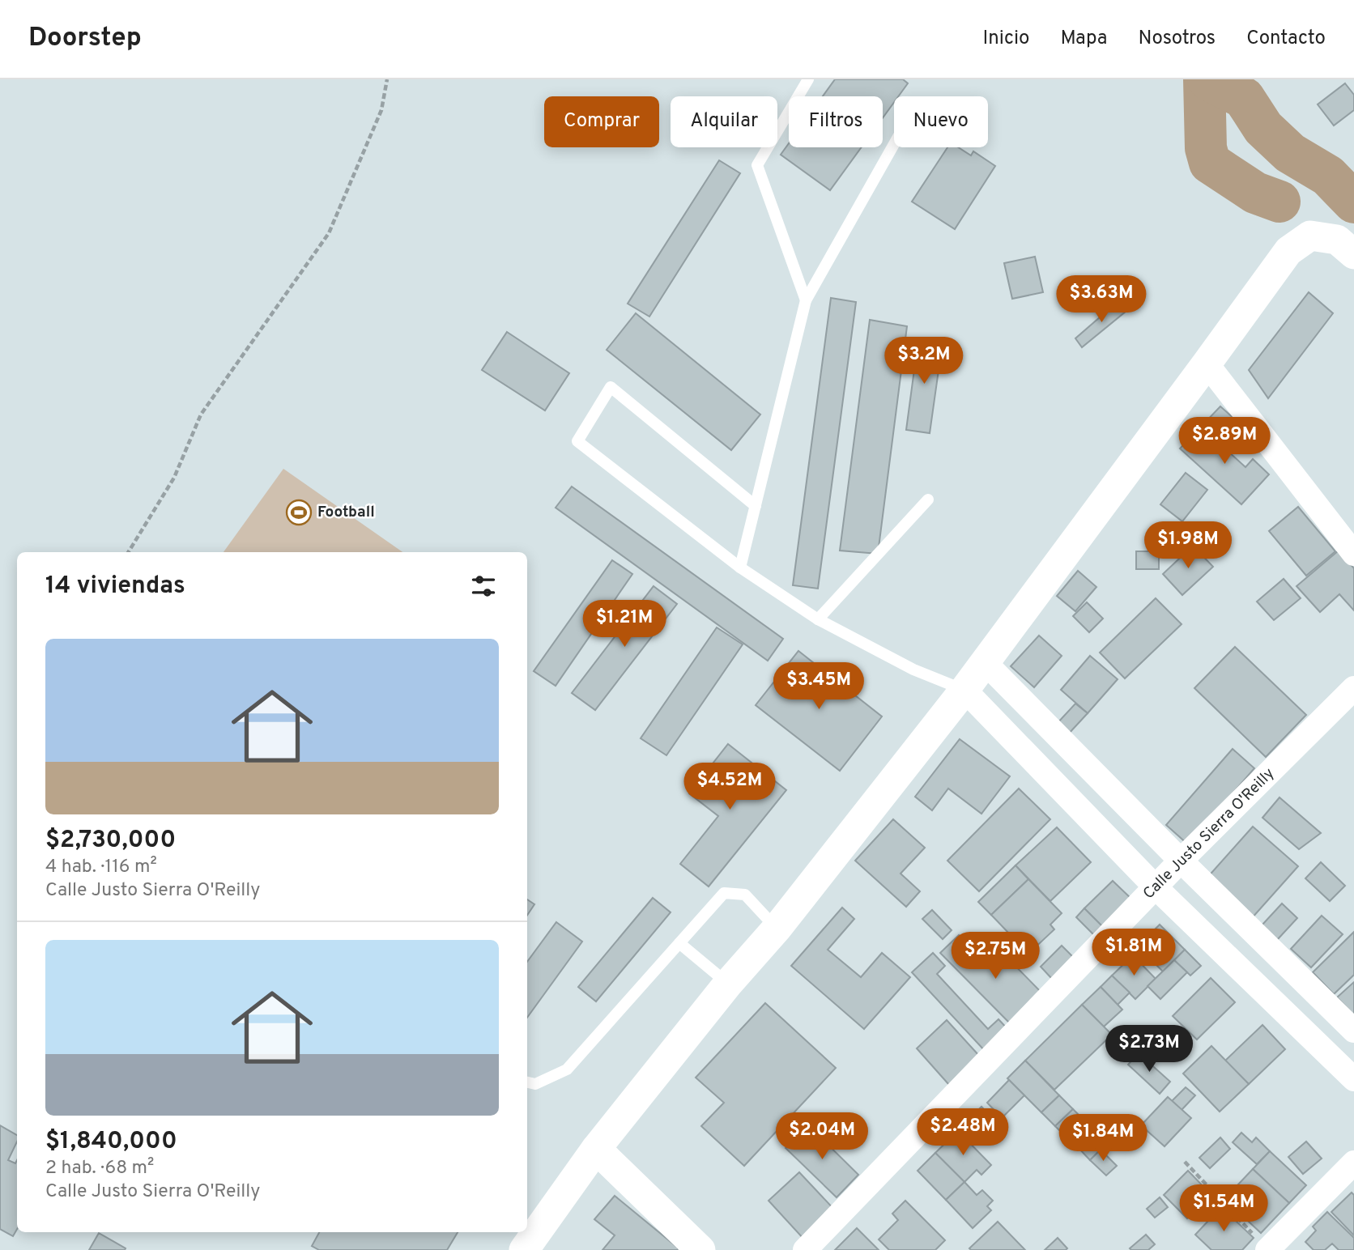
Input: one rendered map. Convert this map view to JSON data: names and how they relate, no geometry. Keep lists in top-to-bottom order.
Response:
{
  "streets": {
    "street": ["Calle Justo Sierra O'Reilly"]
  },
  "places": {
    "sports": ["Football"]
  },
  "page": {
    "header": "Doorstep",
    "nav": [
      "Inicio",
      "Mapa",
      "Nosotros",
      "Contacto"
    ],
    "chip": [
      "Comprar",
      "Alquilar",
      "Filtros",
      "Nuevo"
    ],
    "price": [
      "$3.63M",
      "$3.2M",
      "$2.89M",
      "$1.98M",
      "$1.21M",
      "$3.45M",
      "$4.52M",
      "$1.81M",
      "$2.75M",
      "$2.73M",
      "$2.48M",
      "$2.04M",
      "$1.84M",
      "$1.54M"
    ],
    "heading": "14 viviendas",
    "list": [
      {
        "name": "$2,730,000",
        "note": "4 hab. · 116 m² · Calle Justo Sierra O'Reilly"
      },
      {
        "name": "$1,840,000",
        "note": "2 hab. · 68 m² · Calle Justo Sierra O'Reilly"
      }
    ]
  }
}
